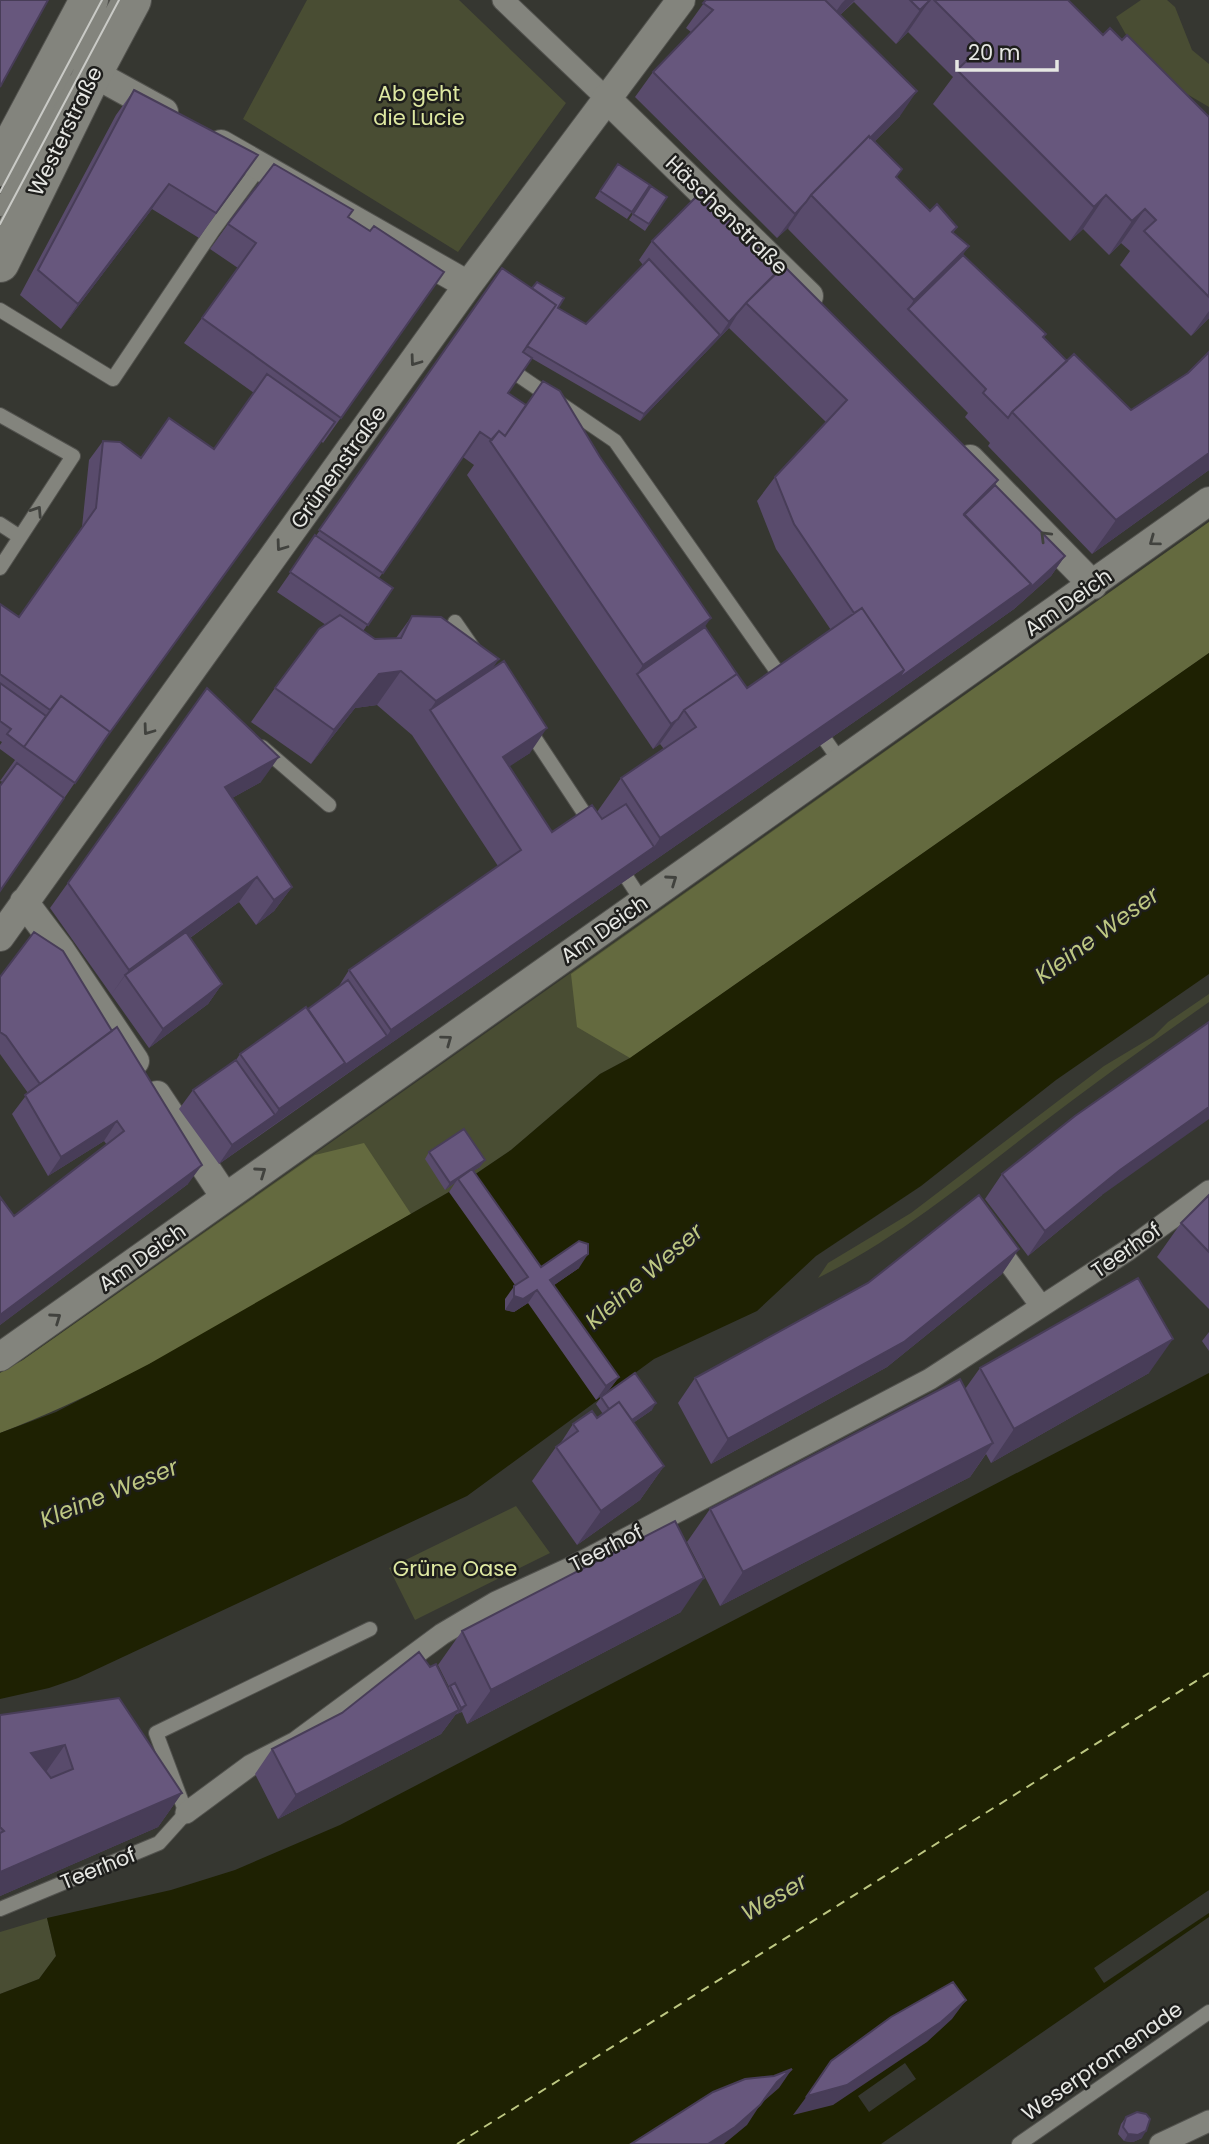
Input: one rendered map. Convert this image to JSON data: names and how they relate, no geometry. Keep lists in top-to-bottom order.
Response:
{
  "streets": {
    "main road": ["Westerstraße"],
    "street": [
      "Häschenstraße",
      "Grünenstraße",
      "Am Deich",
      "Teerhof"
    ],
    "lane": ["Weserpromenade"]
  },
  "crossings": [
    ["Häschenstraße", "Grünenstraße"]
  ],
  "one_way": ["Grünenstraße", "Am Deich"],
  "water": ["Kleine Weser", "Weser"],
  "parks": ["Ab geht die Lucie", "Grüne Oase"],
  "scale_bar": "20 m"
}
